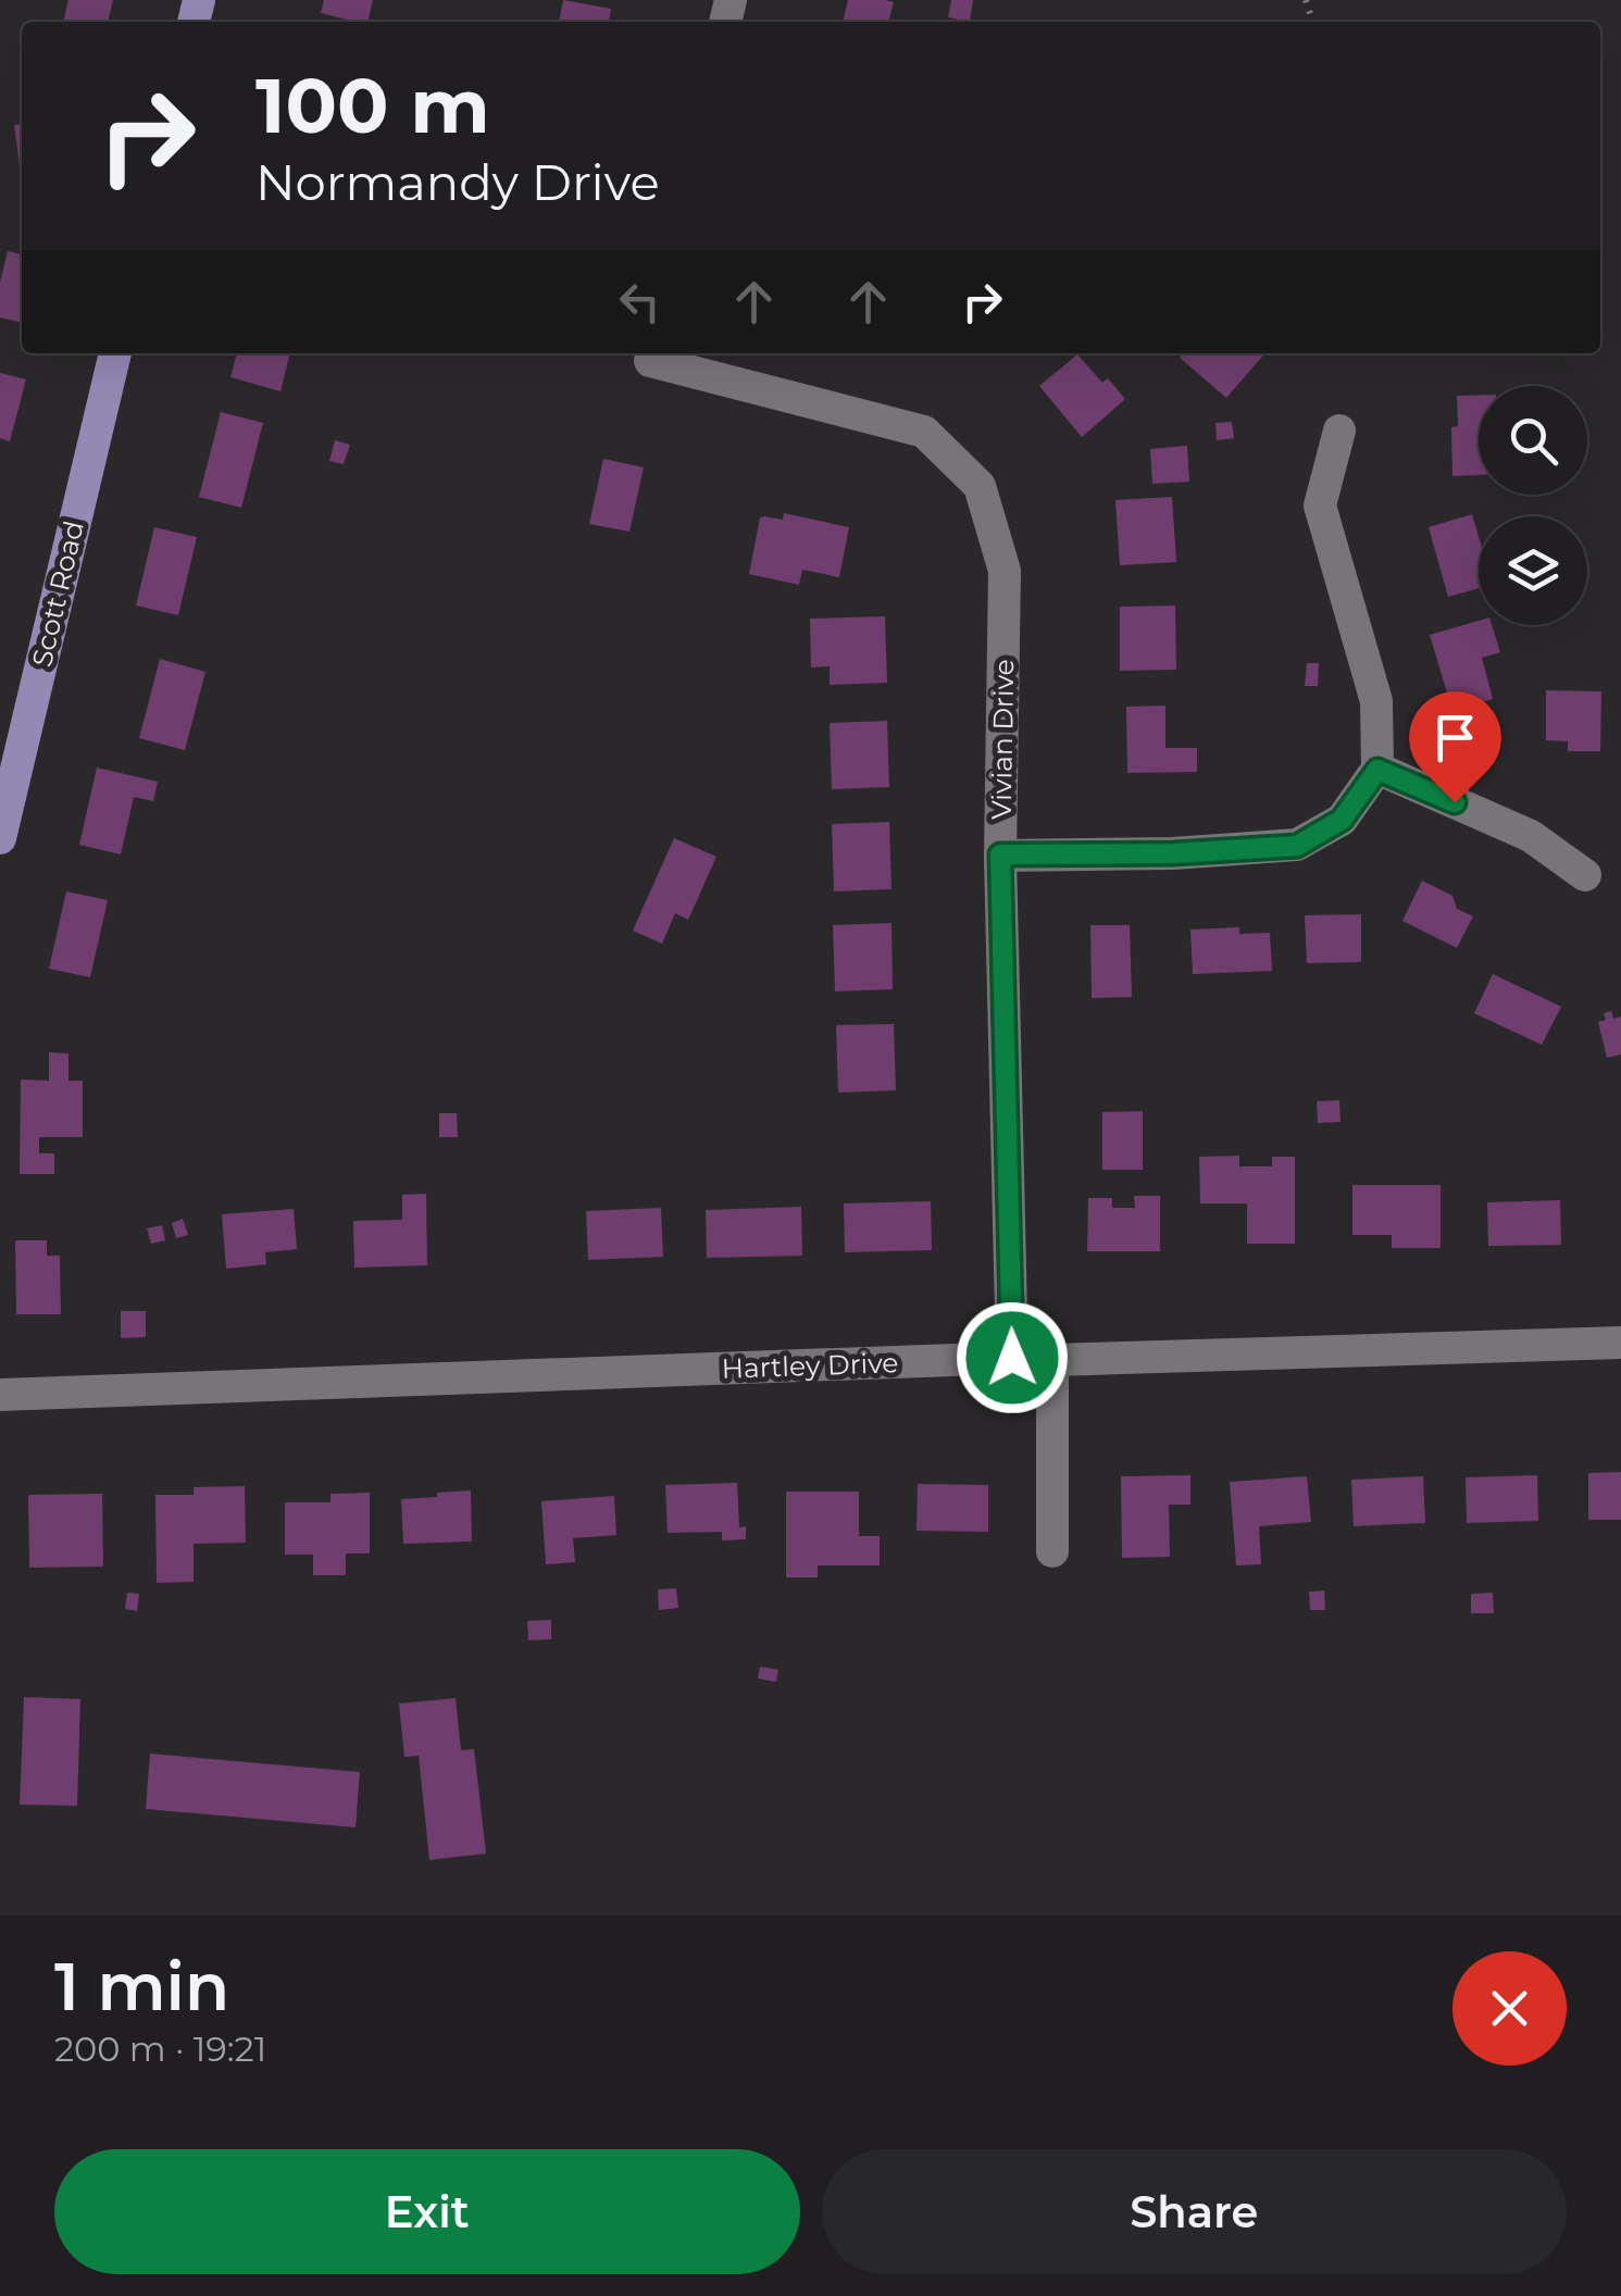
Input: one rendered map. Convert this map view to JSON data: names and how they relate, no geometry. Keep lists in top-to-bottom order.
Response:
{
  "streets": {
    "main road": ["Scott Road"],
    "street": ["Vivian Drive", "Hartley Drive"]
  },
  "crossings": [
    ["Vivian Drive", "Hartley Drive"]
  ],
  "page": {
    "turn": ["100 m", "Normandy Drive"],
    "heading": ["1 min", "200 m · 19:21"],
    "buttons": ["Exit", "Share"]
  }
}
